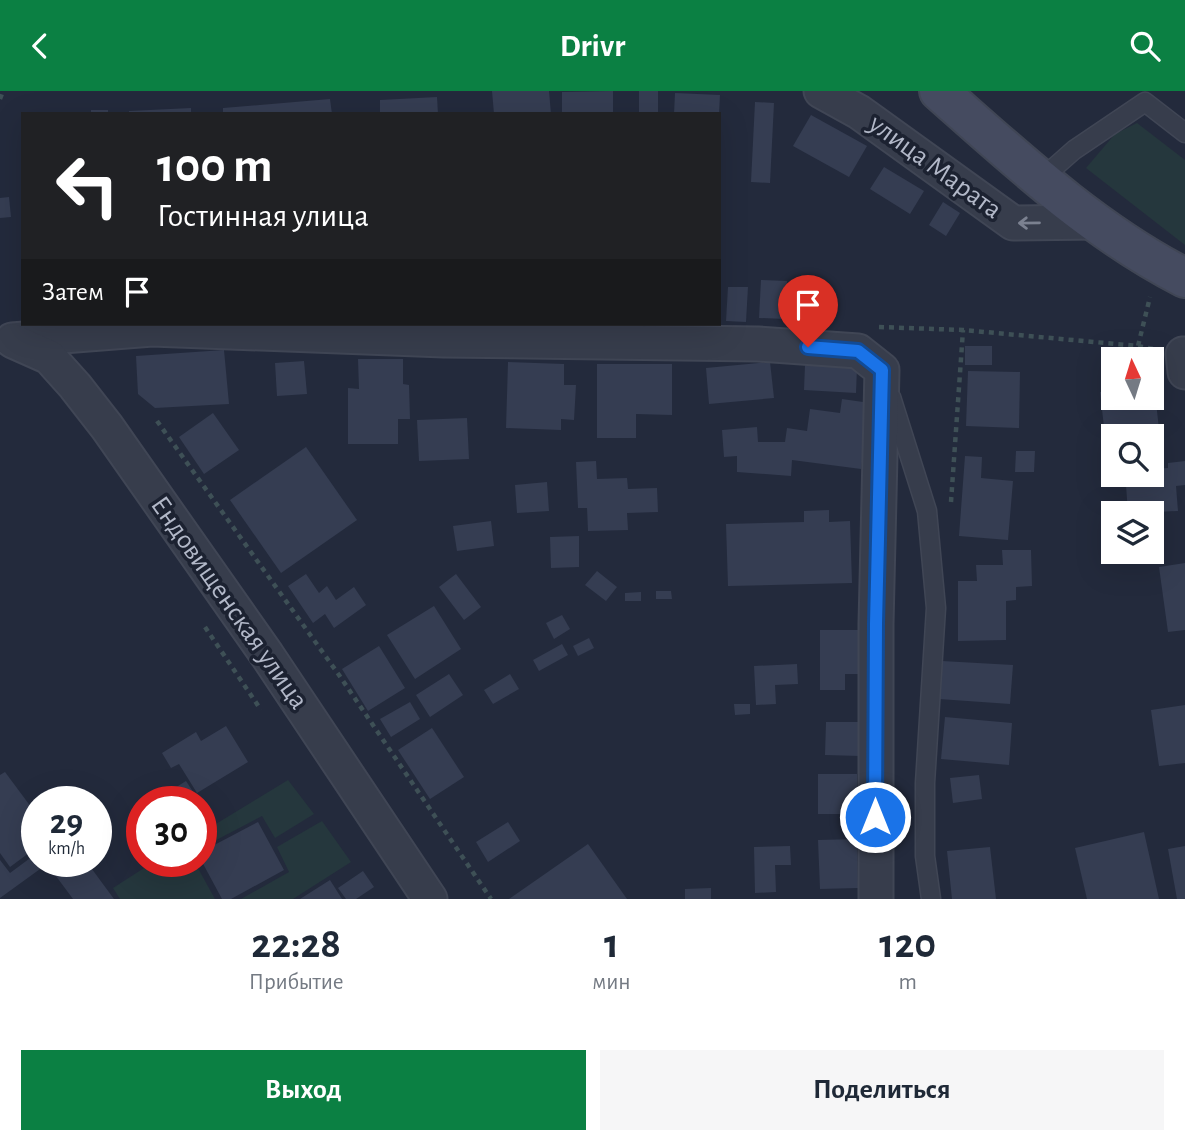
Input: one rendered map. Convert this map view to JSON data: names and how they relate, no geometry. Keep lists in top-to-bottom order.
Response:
{
  "streets": {
    "main road": ["улица Марата"],
    "street": ["Ендовищенская улица"]
  },
  "north": "top",
  "page": {
    "header": "Drivr",
    "turn": ["100 m", "Гостинная улица"],
    "then": "Затем",
    "speed": "29 km/h",
    "limit": "30",
    "eta": [
      "22:28",
      "Прибытие",
      "1",
      "мин",
      "120",
      "m"
    ],
    "buttons": ["Выход", "Поделиться"]
  }
}
